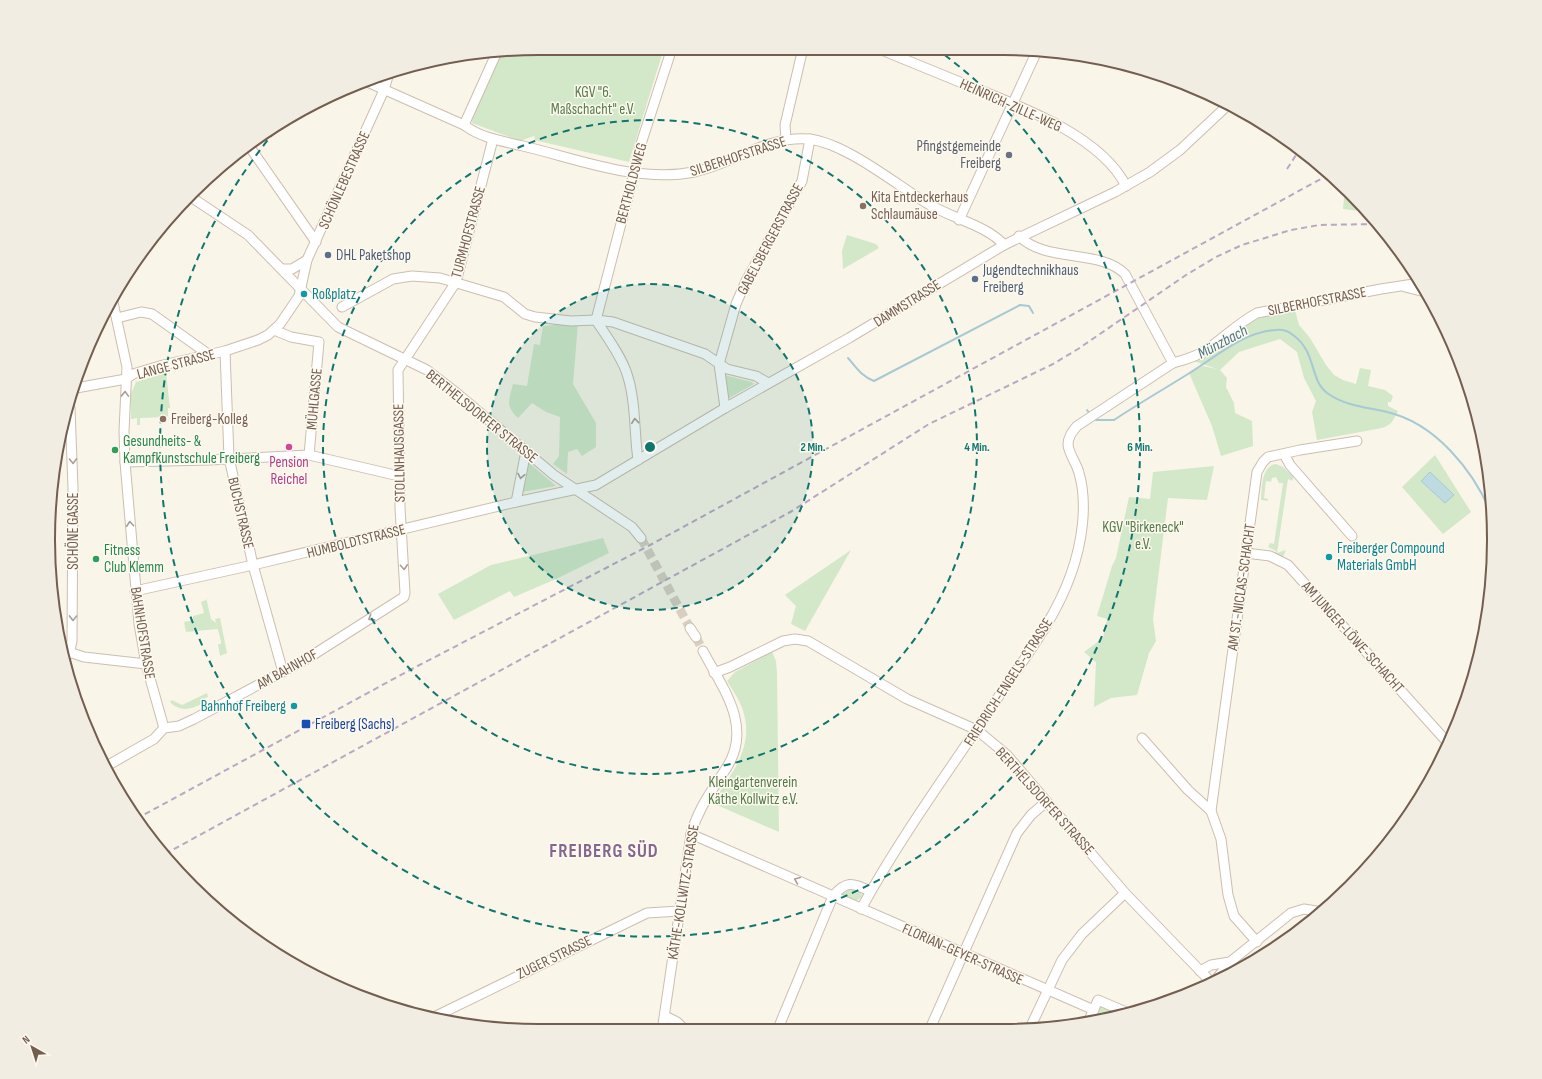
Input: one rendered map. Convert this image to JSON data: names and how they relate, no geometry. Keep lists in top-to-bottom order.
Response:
{
  "streets": {
    "street": [
      "HEINRICH-ZILLE-WEG",
      "SILBERHOFSTRASSE",
      "SCHÖNLEBESTRASSE",
      "BERTHOLDSWEG",
      "TURMHOFSTRASSE",
      "GABELSBERGERSTRASSE",
      "DAMMSTRASSE",
      "LANGE STRASSE",
      "MÜHLGASSE",
      "BERTHELSDORFER STRASSE",
      "STOLLNHAUSGASSE",
      "BUCHSTRASSE",
      "SCHÖNE GASSE",
      "HUMBOLDTSTRASSE",
      "AM ST.-NICLAS-SCHACHT",
      "BAHNHOFSTRASSE",
      "AM JUNGER-LÖWE-SCHACHT",
      "AM BAHNHOF",
      "FRIEDRICH-ENGELS-STRASSE",
      "KÄTHE-KOLLWITZ-STRASSE",
      "FLORIAN-GEYER-STRASSE",
      "ZUGER STRASSE"
    ]
  },
  "crossings": [
    ["HEINRICH-ZILLE-WEG", "DAMMSTRASSE"],
    ["SILBERHOFSTRASSE", "SCHÖNLEBESTRASSE"],
    ["SILBERHOFSTRASSE", "BERTHOLDSWEG"],
    ["SILBERHOFSTRASSE", "TURMHOFSTRASSE"],
    ["SILBERHOFSTRASSE", "GABELSBERGERSTRASSE"],
    ["SILBERHOFSTRASSE", "DAMMSTRASSE"],
    ["SILBERHOFSTRASSE", "FRIEDRICH-ENGELS-STRASSE"],
    ["SCHÖNLEBESTRASSE", "LANGE STRASSE"],
    ["SCHÖNLEBESTRASSE", "BERTHELSDORFER STRASSE"],
    ["TURMHOFSTRASSE", "BERTHELSDORFER STRASSE"],
    ["TURMHOFSTRASSE", "STOLLNHAUSGASSE"],
    ["GABELSBERGERSTRASSE", "DAMMSTRASSE"],
    ["DAMMSTRASSE", "BERTHELSDORFER STRASSE"],
    ["DAMMSTRASSE", "HUMBOLDTSTRASSE"],
    ["LANGE STRASSE", "MÜHLGASSE"],
    ["LANGE STRASSE", "BERTHELSDORFER STRASSE"],
    ["LANGE STRASSE", "BUCHSTRASSE"],
    ["LANGE STRASSE", "BAHNHOFSTRASSE"],
    ["BERTHELSDORFER STRASSE", "STOLLNHAUSGASSE"],
    ["BERTHELSDORFER STRASSE", "HUMBOLDTSTRASSE"],
    ["BERTHELSDORFER STRASSE", "FRIEDRICH-ENGELS-STRASSE"],
    ["BERTHELSDORFER STRASSE", "KÄTHE-KOLLWITZ-STRASSE"],
    ["STOLLNHAUSGASSE", "HUMBOLDTSTRASSE"],
    ["STOLLNHAUSGASSE", "AM BAHNHOF"],
    ["BUCHSTRASSE", "HUMBOLDTSTRASSE"],
    ["BUCHSTRASSE", "AM BAHNHOF"],
    ["HUMBOLDTSTRASSE", "BAHNHOFSTRASSE"],
    ["AM ST.-NICLAS-SCHACHT", "AM JUNGER-LÖWE-SCHACHT"],
    ["BAHNHOFSTRASSE", "AM BAHNHOF"],
    ["FRIEDRICH-ENGELS-STRASSE", "FLORIAN-GEYER-STRASSE"],
    ["KÄTHE-KOLLWITZ-STRASSE", "FLORIAN-GEYER-STRASSE"],
    ["KÄTHE-KOLLWITZ-STRASSE", "ZUGER STRASSE"]
  ],
  "one_way": [
    "SCHÖNE GASSE",
    "BAHNHOFSTRASSE",
    "AM BAHNHOF",
    "FLORIAN-GEYER-STRASSE"
  ],
  "districts": ["FREIBERG SÜD"],
  "water": ["Münzbach"],
  "parks": ["KGV \"6. Maßschacht\" e.V.", "KGV \"Birkeneck\" e.V.", "Kleingartenverein Käthe Kollwitz e.V."],
  "places": {
    "other": [
      "Pfingstgemeinde Freiberg",
      "Kita Entdeckerhaus Schlaumäuse",
      "DHL Paketshop",
      "Jugendtechnikhaus Freiberg",
      "Roßplatz",
      "Freiberg-Kolleg",
      "Pension Reichel",
      "Gesundheits- & Kampfkunstschule Freiberg",
      "Freiberger Compound Materials GmbH",
      "Fitness Club Klemm",
      "Bahnhof Freiberg"
    ],
    "transit": ["Freiberg (Sachs)"]
  },
  "north": "top left",
  "rings": ["2 Min.", "4 Min.", "6 Min."]
}
